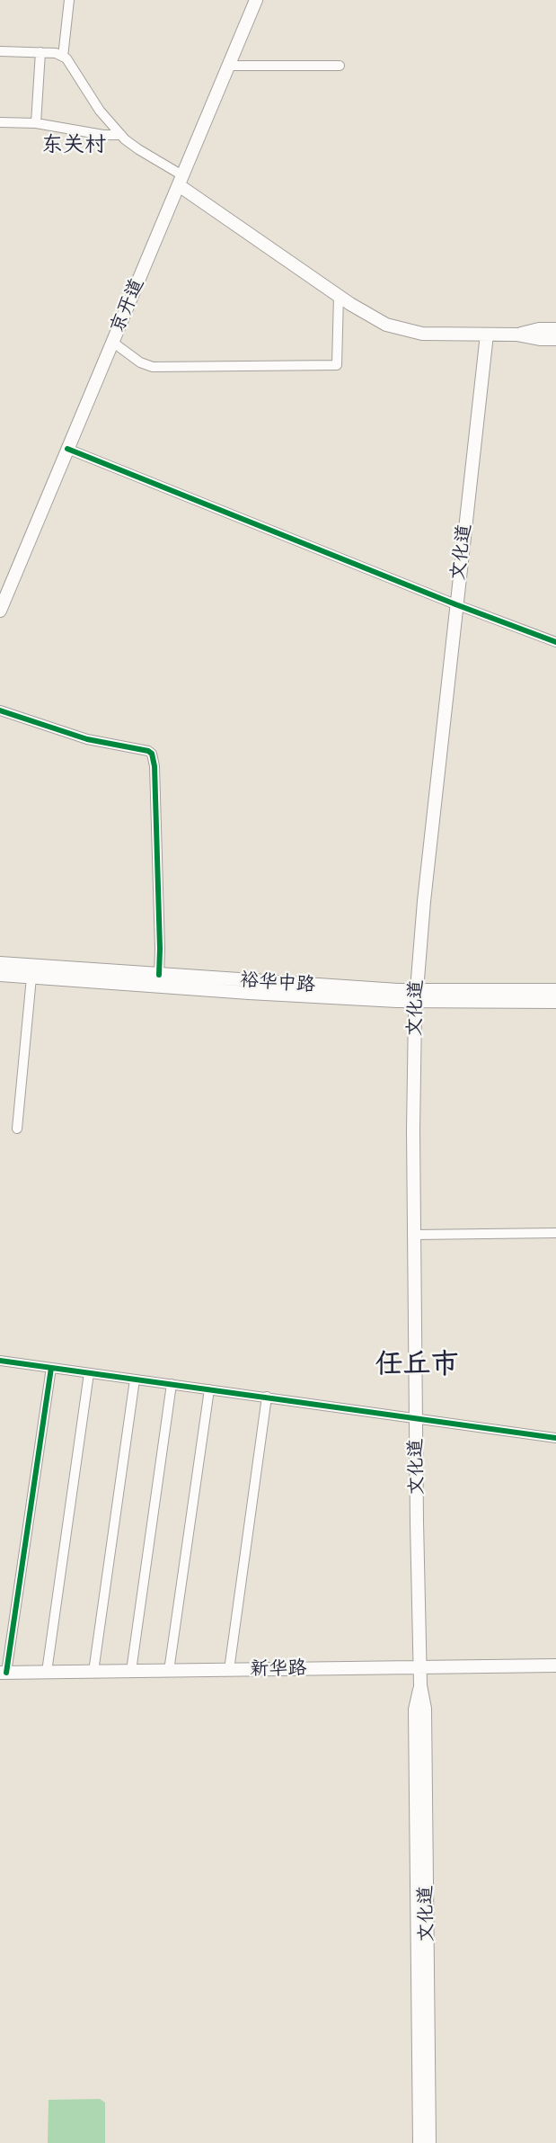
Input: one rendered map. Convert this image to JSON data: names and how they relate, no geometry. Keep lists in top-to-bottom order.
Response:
{
  "streets": {
    "main road": [
      "京开道",
      "文化道",
      "裕华中路",
      "新华路"
    ]
  },
  "crossings": [
    ["文化道", "裕华中路"],
    ["文化道", "新华路"]
  ],
  "districts": ["东关村", "任丘市"]
}
